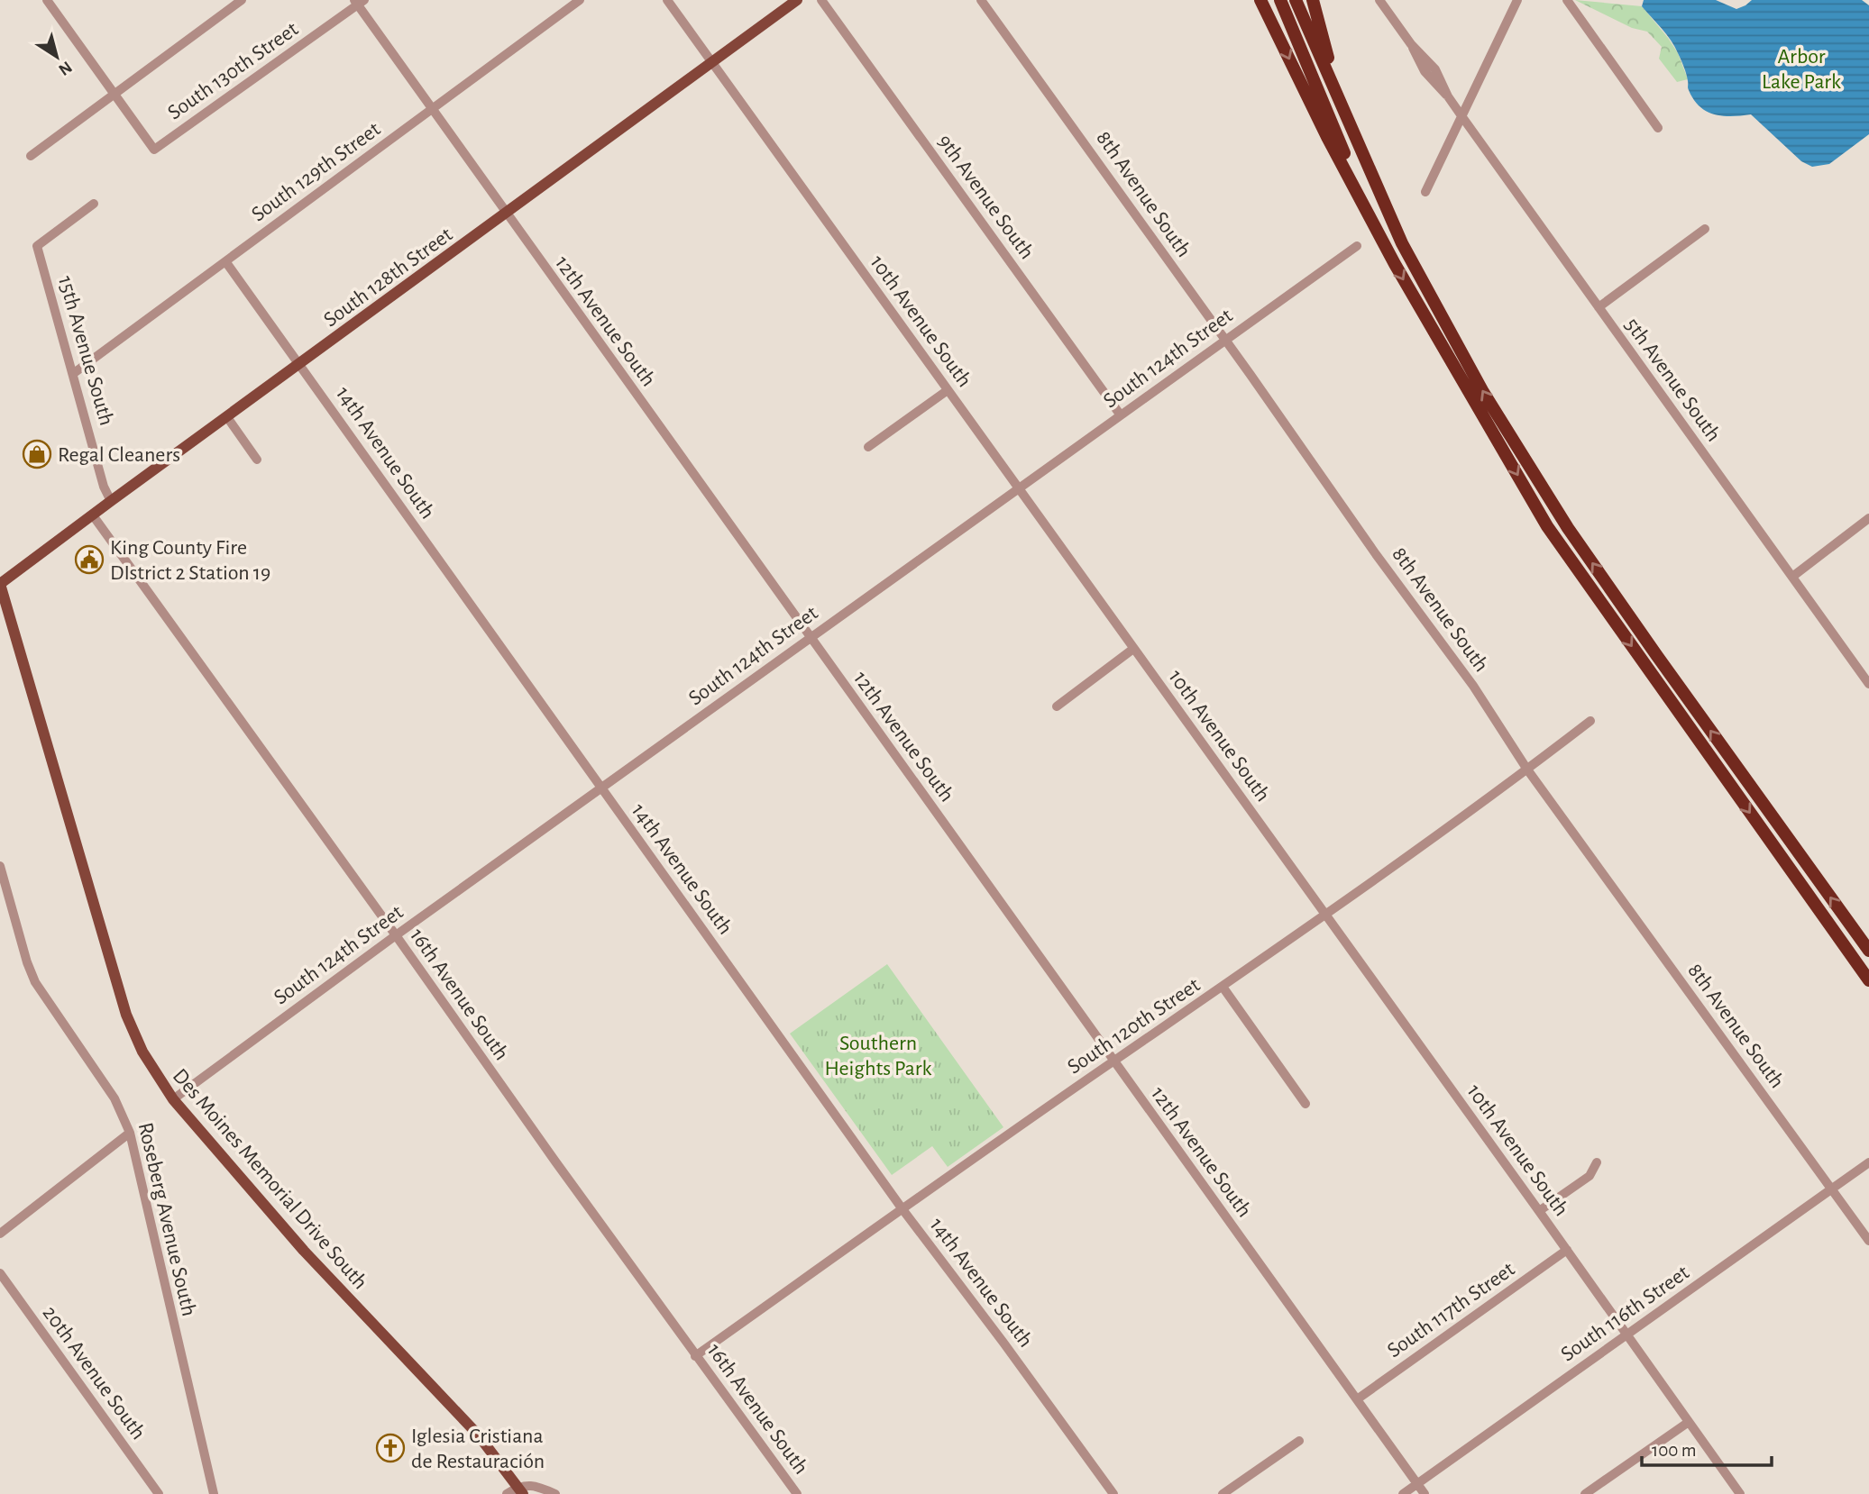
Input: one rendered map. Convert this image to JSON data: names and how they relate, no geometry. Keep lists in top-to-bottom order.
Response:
{
  "streets": {
    "main road": ["South 128th Street", "Des Moines Memorial Drive South"],
    "street": [
      "South 130th Street",
      "South 129th Street",
      "8th Avenue South",
      "9th Avenue South",
      "12th Avenue South",
      "10th Avenue South",
      "15th Avenue South",
      "South 124th Street",
      "5th Avenue South",
      "14th Avenue South",
      "16th Avenue South",
      "South 120th Street",
      "Roseberg Avenue South",
      "South 117th Street",
      "South 116th Street",
      "20th Avenue South"
    ]
  },
  "crossings": [
    ["South 130th Street", "12th Avenue South"],
    ["South 129th Street", "12th Avenue South"],
    ["South 129th Street", "15th Avenue South"],
    ["South 129th Street", "14th Avenue South"],
    ["8th Avenue South", "South 124th Street"],
    ["8th Avenue South", "South 120th Street"],
    ["8th Avenue South", "South 116th Street"],
    ["9th Avenue South", "South 124th Street"],
    ["South 128th Street", "12th Avenue South"],
    ["South 128th Street", "10th Avenue South"],
    ["South 128th Street", "15th Avenue South"],
    ["South 128th Street", "14th Avenue South"],
    ["South 128th Street", "16th Avenue South"],
    ["South 128th Street", "Des Moines Memorial Drive South"],
    ["12th Avenue South", "South 124th Street"],
    ["12th Avenue South", "South 120th Street"],
    ["12th Avenue South", "South 117th Street"],
    ["12th Avenue South", "South 116th Street"],
    ["10th Avenue South", "South 124th Street"],
    ["10th Avenue South", "South 120th Street"],
    ["10th Avenue South", "South 117th Street"],
    ["10th Avenue South", "South 116th Street"],
    ["South 124th Street", "14th Avenue South"],
    ["South 124th Street", "16th Avenue South"],
    ["South 124th Street", "Des Moines Memorial Drive South"],
    ["14th Avenue South", "South 120th Street"],
    ["16th Avenue South", "South 120th Street"]
  ],
  "parks": ["Arbor Lake Park", "Southern Heights Park"],
  "places": {
    "shop": ["Regal Cleaners"],
    "public building": ["King County Fire DIstrict 2 Station 19"],
    "church": ["Iglesia Cristiana de Restauración"]
  },
  "scale_bar": "100 m",
  "north": "bottom right"
}
